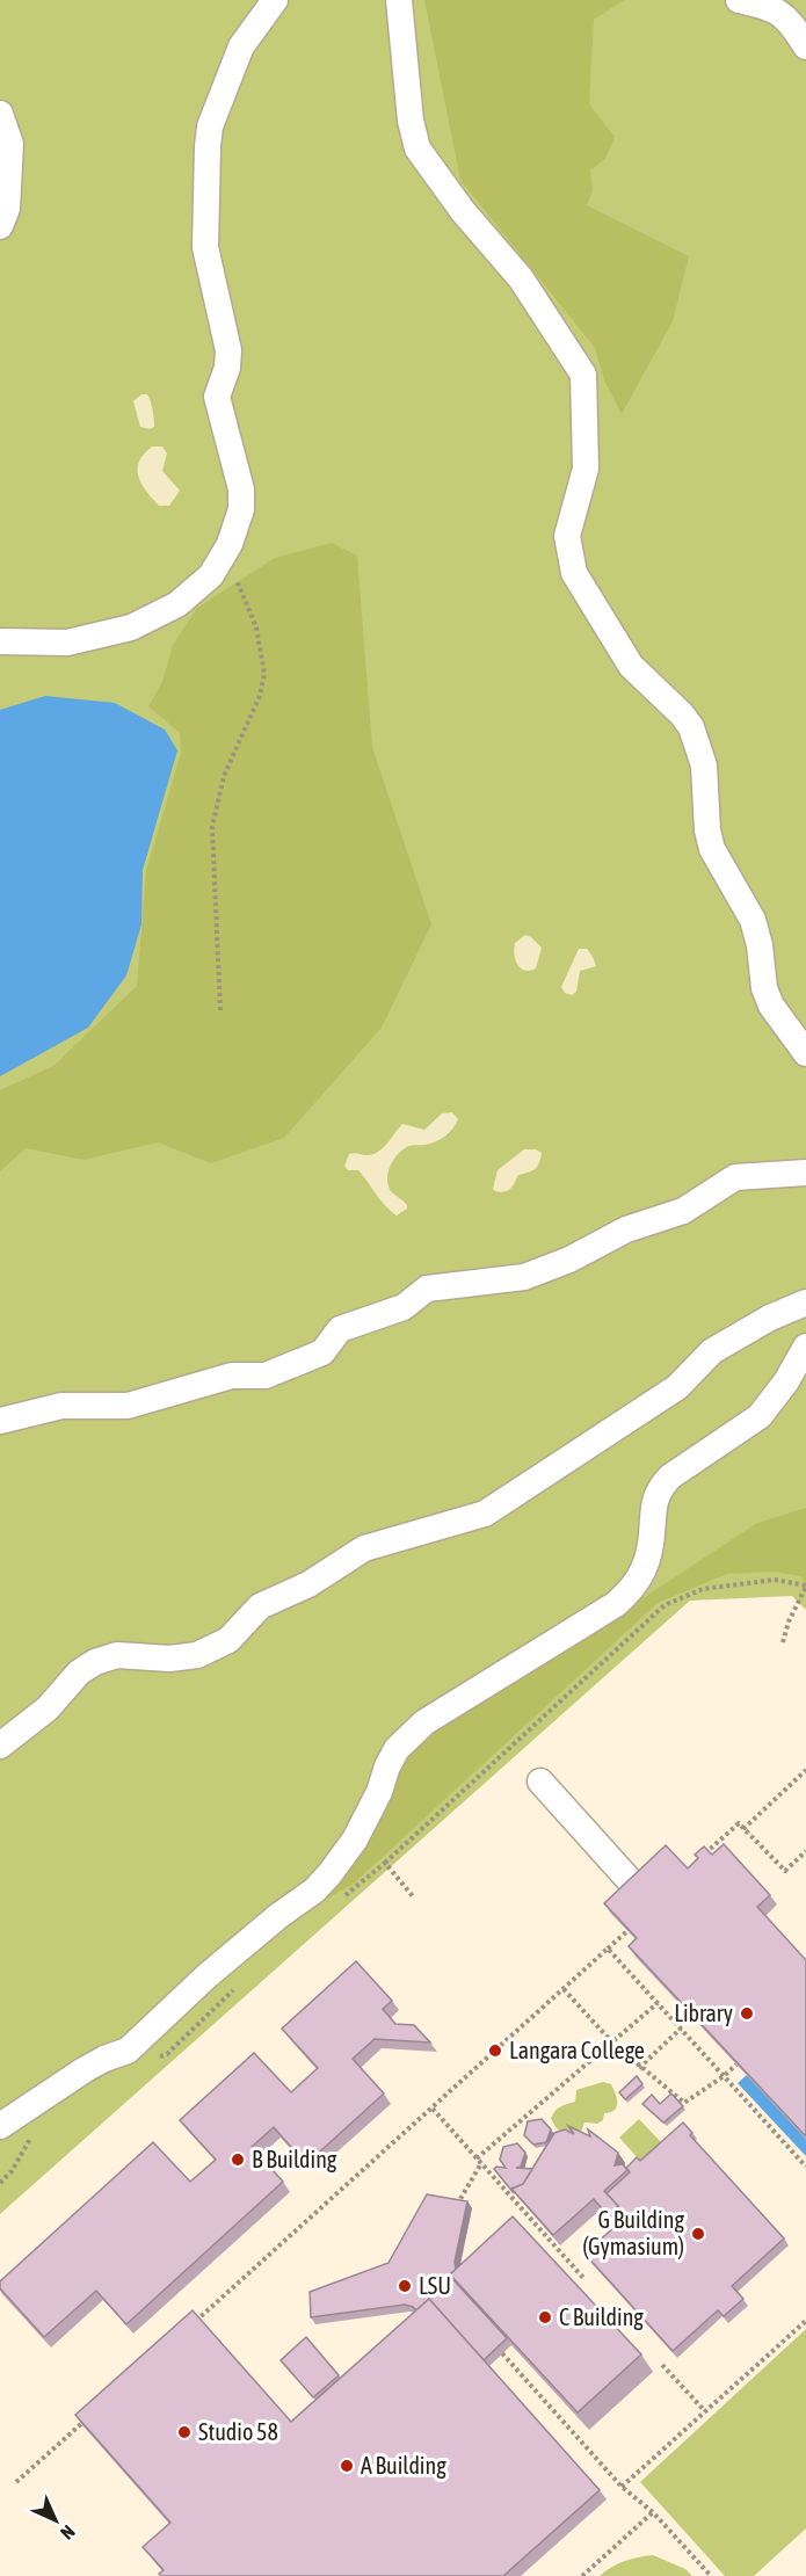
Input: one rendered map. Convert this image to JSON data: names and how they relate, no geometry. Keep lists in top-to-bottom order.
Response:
{
  "places": [
    "Library",
    "Langara College",
    "B Building",
    "G Building (Gymasium)",
    "LSU",
    "C Building",
    "Studio 58",
    "A Building"
  ],
  "north": "bottom right"
}
